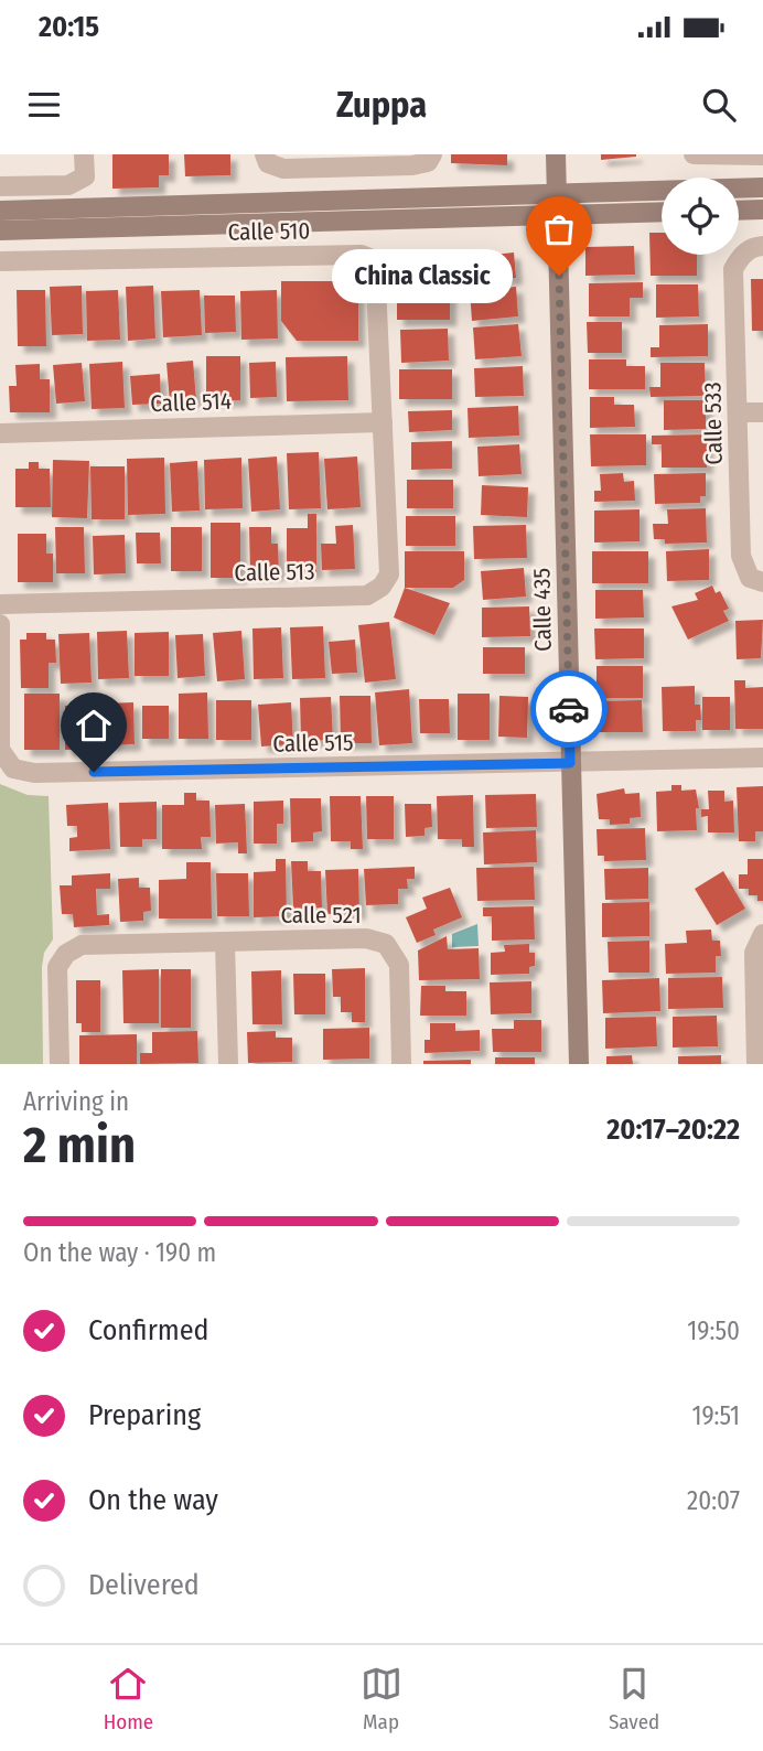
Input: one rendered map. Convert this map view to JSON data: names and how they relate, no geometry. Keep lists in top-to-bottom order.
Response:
{
  "streets": {
    "street": [
      "Calle 510",
      "Calle 514",
      "Calle 533",
      "Calle 513",
      "Calle 435",
      "Calle 515",
      "Calle 521"
    ]
  },
  "crossings": [
    ["Calle 510", "Calle 514"],
    ["Calle 510", "Calle 513"],
    ["Calle 514", "Calle 513"],
    ["Calle 435", "Calle 515"]
  ],
  "places": ["China Classic"],
  "page": {
    "status": "20:15",
    "header": "Zuppa",
    "bubble": "China Classic",
    "heading": ["2 min", "Arriving in", "20:17–20:22"],
    "bar": "On the way · 190 m",
    "list": [
      ["Confirmed", "19:50"],
      ["Preparing", "19:51"],
      ["On the way", "20:07"],
      "Delivered"
    ],
    "tabs": ["Home", "Map", "Saved"]
  }
}
